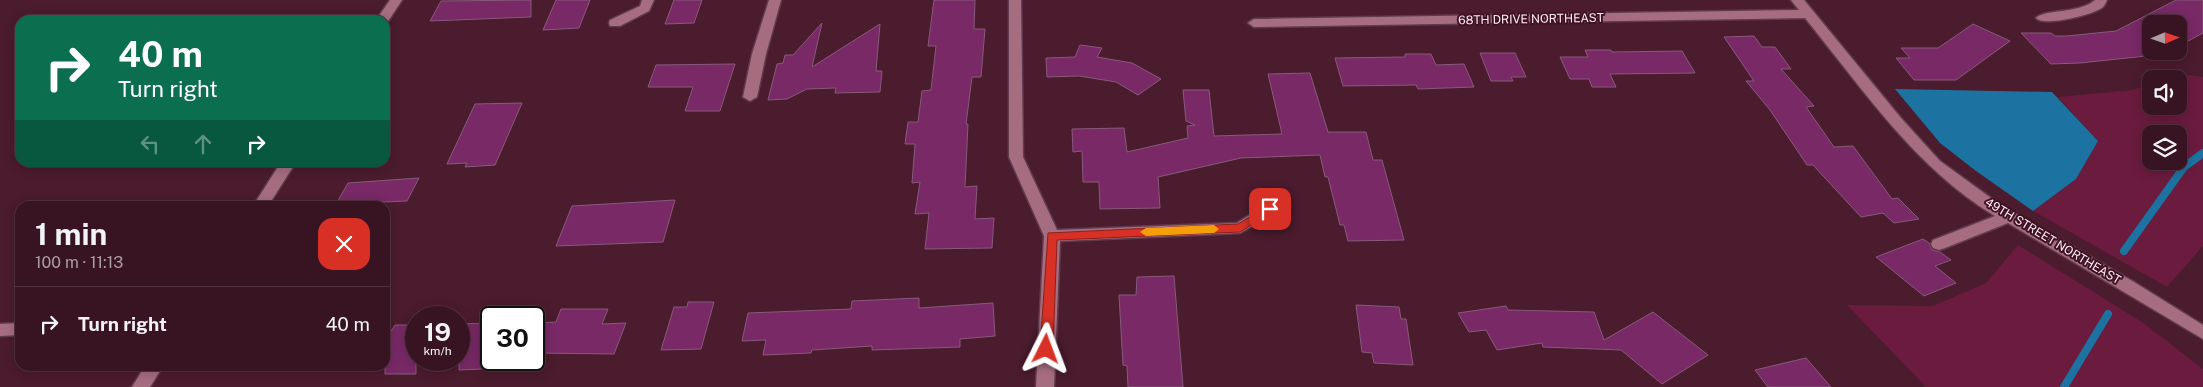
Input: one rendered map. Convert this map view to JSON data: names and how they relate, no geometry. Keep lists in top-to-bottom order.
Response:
{
  "streets": {
    "street": ["68TH DRIVE NORTHEAST", "49TH STREET NORTHEAST"]
  },
  "crossings": [
    ["68TH DRIVE NORTHEAST", "49TH STREET NORTHEAST"]
  ],
  "north": "right",
  "page": {
    "turn": ["40 m", "Turn right"],
    "heading": ["1 min", "100 m · 11:13"],
    "list": [
      {
        "name": "Turn right",
        "value": "40 m"
      }
    ],
    "speed": "19 km/h",
    "limit": "30"
  }
}
